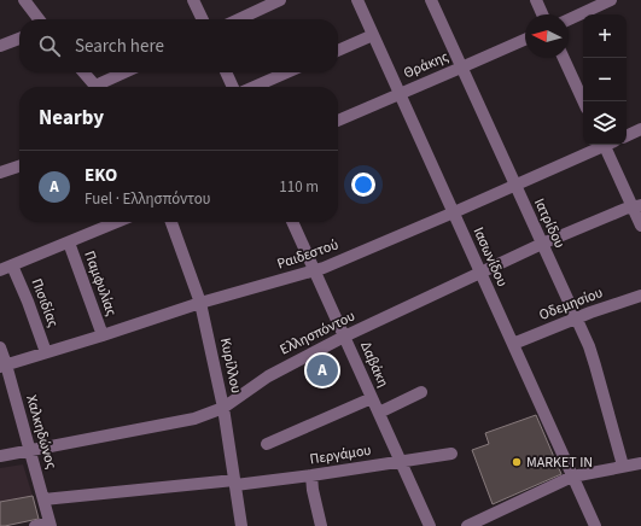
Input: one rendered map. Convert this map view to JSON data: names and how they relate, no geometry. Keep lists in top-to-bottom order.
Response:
{
  "streets": {
    "street": [
      "Θράκης",
      "Ιατρίδου",
      "Ραιδεστού",
      "Ιασωνίδου",
      "Παμφυλίας",
      "Πισιδίας",
      "Οδεμησίου",
      "Ελλησπόντου",
      "Δαβάκη",
      "Κυρίλλου",
      "Χαλκηδώνος",
      "Περγάμου"
    ]
  },
  "crossings": [
    ["Θράκης", "Ιατρίδου"],
    ["Θράκης", "Ιασωνίδου"],
    ["Ιατρίδου", "Ραιδεστού"],
    ["Ιατρίδου", "Οδεμησίου"],
    ["Ιατρίδου", "Ελλησπόντου"],
    ["Ραιδεστού", "Ιασωνίδου"],
    ["Ραιδεστού", "Παμφυλίας"],
    ["Ραιδεστού", "Πισιδίας"],
    ["Ραιδεστού", "Δαβάκη"],
    ["Ραιδεστού", "Κυρίλλου"],
    ["Ραιδεστού", "Χαλκηδώνος"],
    ["Ιασωνίδου", "Οδεμησίου"],
    ["Ιασωνίδου", "Ελλησπόντου"],
    ["Ελλησπόντου", "Δαβάκη"],
    ["Ελλησπόντου", "Κυρίλλου"],
    ["Ελλησπόντου", "Χαλκηδώνος"],
    ["Δαβάκη", "Περγάμου"],
    ["Κυρίλλου", "Περγάμου"],
    ["Χαλκηδώνος", "Περγάμου"]
  ],
  "places": ["MARKET IN"],
  "north": "left",
  "page": {
    "map_buttons": ["+", "−"],
    "search": "Search here",
    "heading": "Nearby",
    "list": [
      {
        "mark": "A",
        "name": "ΕΚΟ",
        "note": "Fuel · Ελλησπόντου",
        "value": "110 m"
      }
    ],
    "pins": "A"
  }
}
